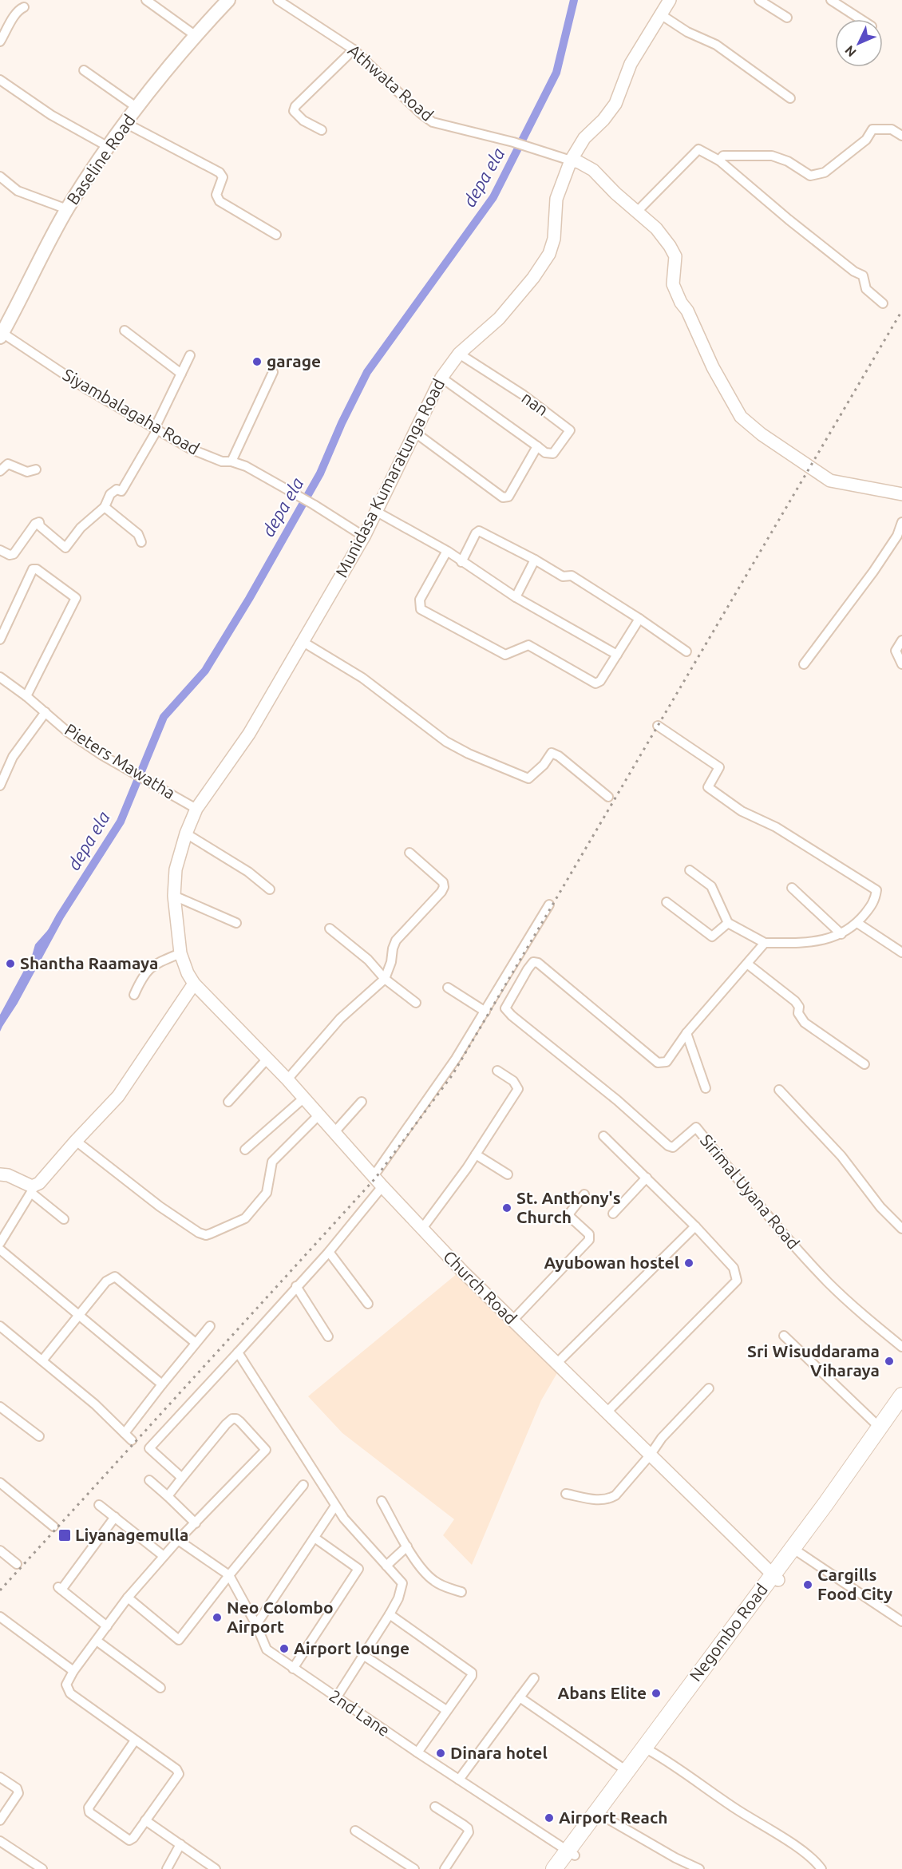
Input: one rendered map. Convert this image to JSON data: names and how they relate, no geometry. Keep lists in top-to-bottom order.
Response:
{
  "streets": {
    "highway": ["Negombo Road"],
    "main road": ["Baseline Road"],
    "street": [
      "Athwata Road",
      "nan",
      "Siyambalagaha Road",
      "Munidasa Kumaratunga Road",
      "Pieters Mawatha",
      "Sirimal Uyana Road",
      "Church Road",
      "2nd Lane"
    ]
  },
  "crossings": [
    ["Athwata Road", "Munidasa Kumaratunga Road"],
    ["Baseline Road", "Siyambalagaha Road"],
    ["nan", "Munidasa Kumaratunga Road"],
    ["Siyambalagaha Road", "Munidasa Kumaratunga Road"],
    ["Munidasa Kumaratunga Road", "Pieters Mawatha"],
    ["Munidasa Kumaratunga Road", "Church Road"],
    ["Church Road", "Negombo Road"],
    ["Negombo Road", "2nd Lane"]
  ],
  "water": ["depa ela"],
  "places": {
    "other": [
      "garage",
      "Shantha Raamaya",
      "St. Anthony's Church",
      "Ayubowan hostel",
      "Sri Wisuddarama Viharaya",
      "Cargills Food City",
      "Neo Colombo Airport",
      "Airport lounge",
      "Abans Elite",
      "Dinara hotel",
      "Airport Reach"
    ],
    "transit": ["Liyanagemulla"]
  },
  "north": "bottom left"
}
